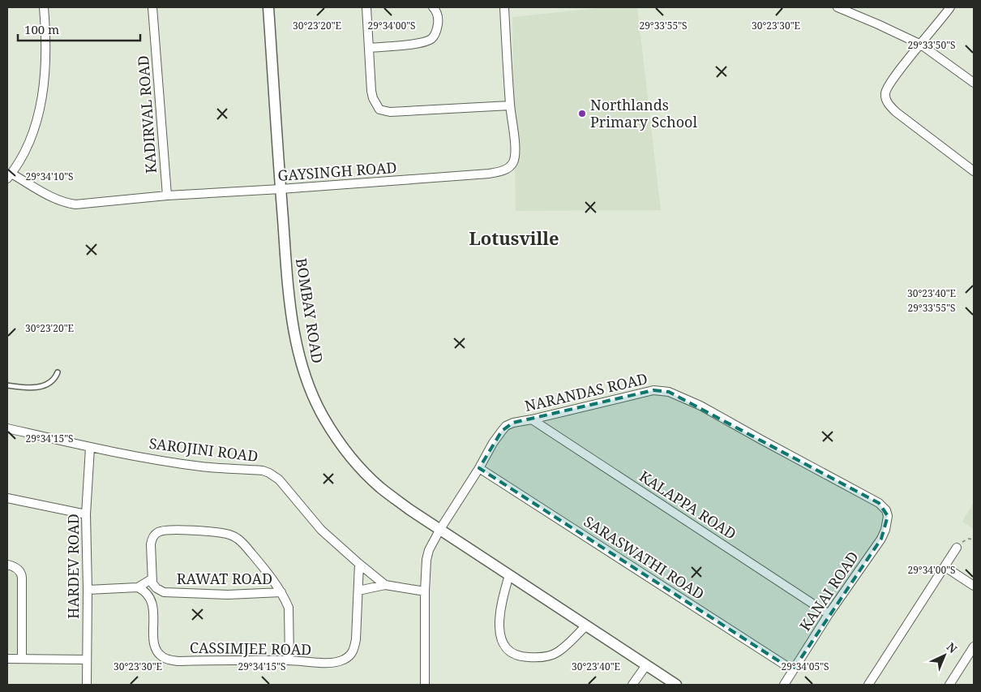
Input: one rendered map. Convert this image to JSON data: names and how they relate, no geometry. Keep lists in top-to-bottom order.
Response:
{
  "streets": {
    "street": [
      "KADIRVAL ROAD",
      "GAYSINGH ROAD",
      "BOMBAY ROAD",
      "NARANDAS ROAD",
      "SAROJINI ROAD",
      "KALAPPA ROAD",
      "SARASWATHI ROAD",
      "HARDEV ROAD",
      "RAWAT ROAD",
      "KANAI ROAD",
      "CASSIMJEE ROAD"
    ]
  },
  "crossings": [
    ["KADIRVAL ROAD", "GAYSINGH ROAD"],
    ["GAYSINGH ROAD", "BOMBAY ROAD"],
    ["BOMBAY ROAD", "NARANDAS ROAD"],
    ["NARANDAS ROAD", "SAROJINI ROAD"],
    ["NARANDAS ROAD", "KALAPPA ROAD"],
    ["NARANDAS ROAD", "SARASWATHI ROAD"],
    ["NARANDAS ROAD", "KANAI ROAD"],
    ["SAROJINI ROAD", "HARDEV ROAD"],
    ["SAROJINI ROAD", "CASSIMJEE ROAD"],
    ["KALAPPA ROAD", "KANAI ROAD"],
    ["SARASWATHI ROAD", "KANAI ROAD"],
    ["RAWAT ROAD", "CASSIMJEE ROAD"]
  ],
  "districts": ["Lotusville"],
  "places": ["Northlands Primary School"],
  "scale_bar": "100 m",
  "north": "top right",
  "coordinates": [
    "29°34'00\"S",
    "29°33'55\"S",
    "30°23'20\"E",
    "30°23'30\"E",
    "29°33'50\"S",
    "29°34'10\"S",
    "30°23'40\"E",
    "29°34'15\"S",
    "29°34'05\"S"
  ]
}
